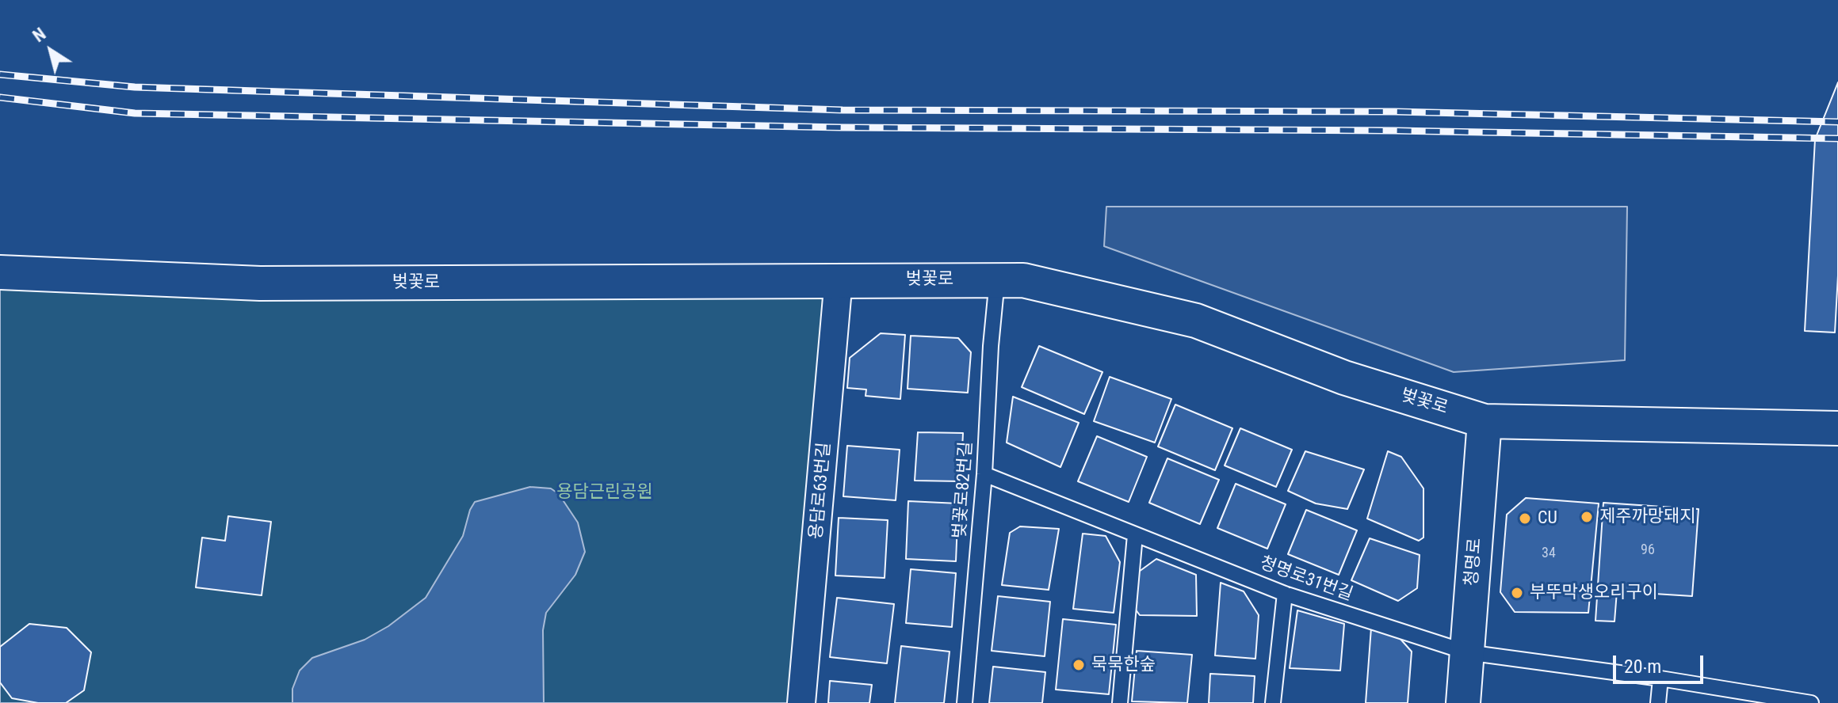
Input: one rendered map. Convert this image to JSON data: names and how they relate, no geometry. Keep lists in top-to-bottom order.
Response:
{
  "streets": {
    "street": ["벚꽃로", "용담로63번길", "청명로"],
    "lane": ["벚꽃로82번길", "청명로31번길"]
  },
  "crossings": [
    ["벚꽃로", "벚꽃로82번길"],
    ["벚꽃로", "용담로63번길"],
    ["벚꽃로", "청명로"],
    ["벚꽃로82번길", "청명로31번길"],
    ["청명로", "청명로31번길"]
  ],
  "parks": ["용담근린공원"],
  "places": [
    "제주까망돼지",
    "CU",
    "부뚜막생오리구이",
    "묵묵한숲"
  ],
  "house_numbers": ["96", "34"],
  "scale_bar": "20 m",
  "north": "top left"
}
